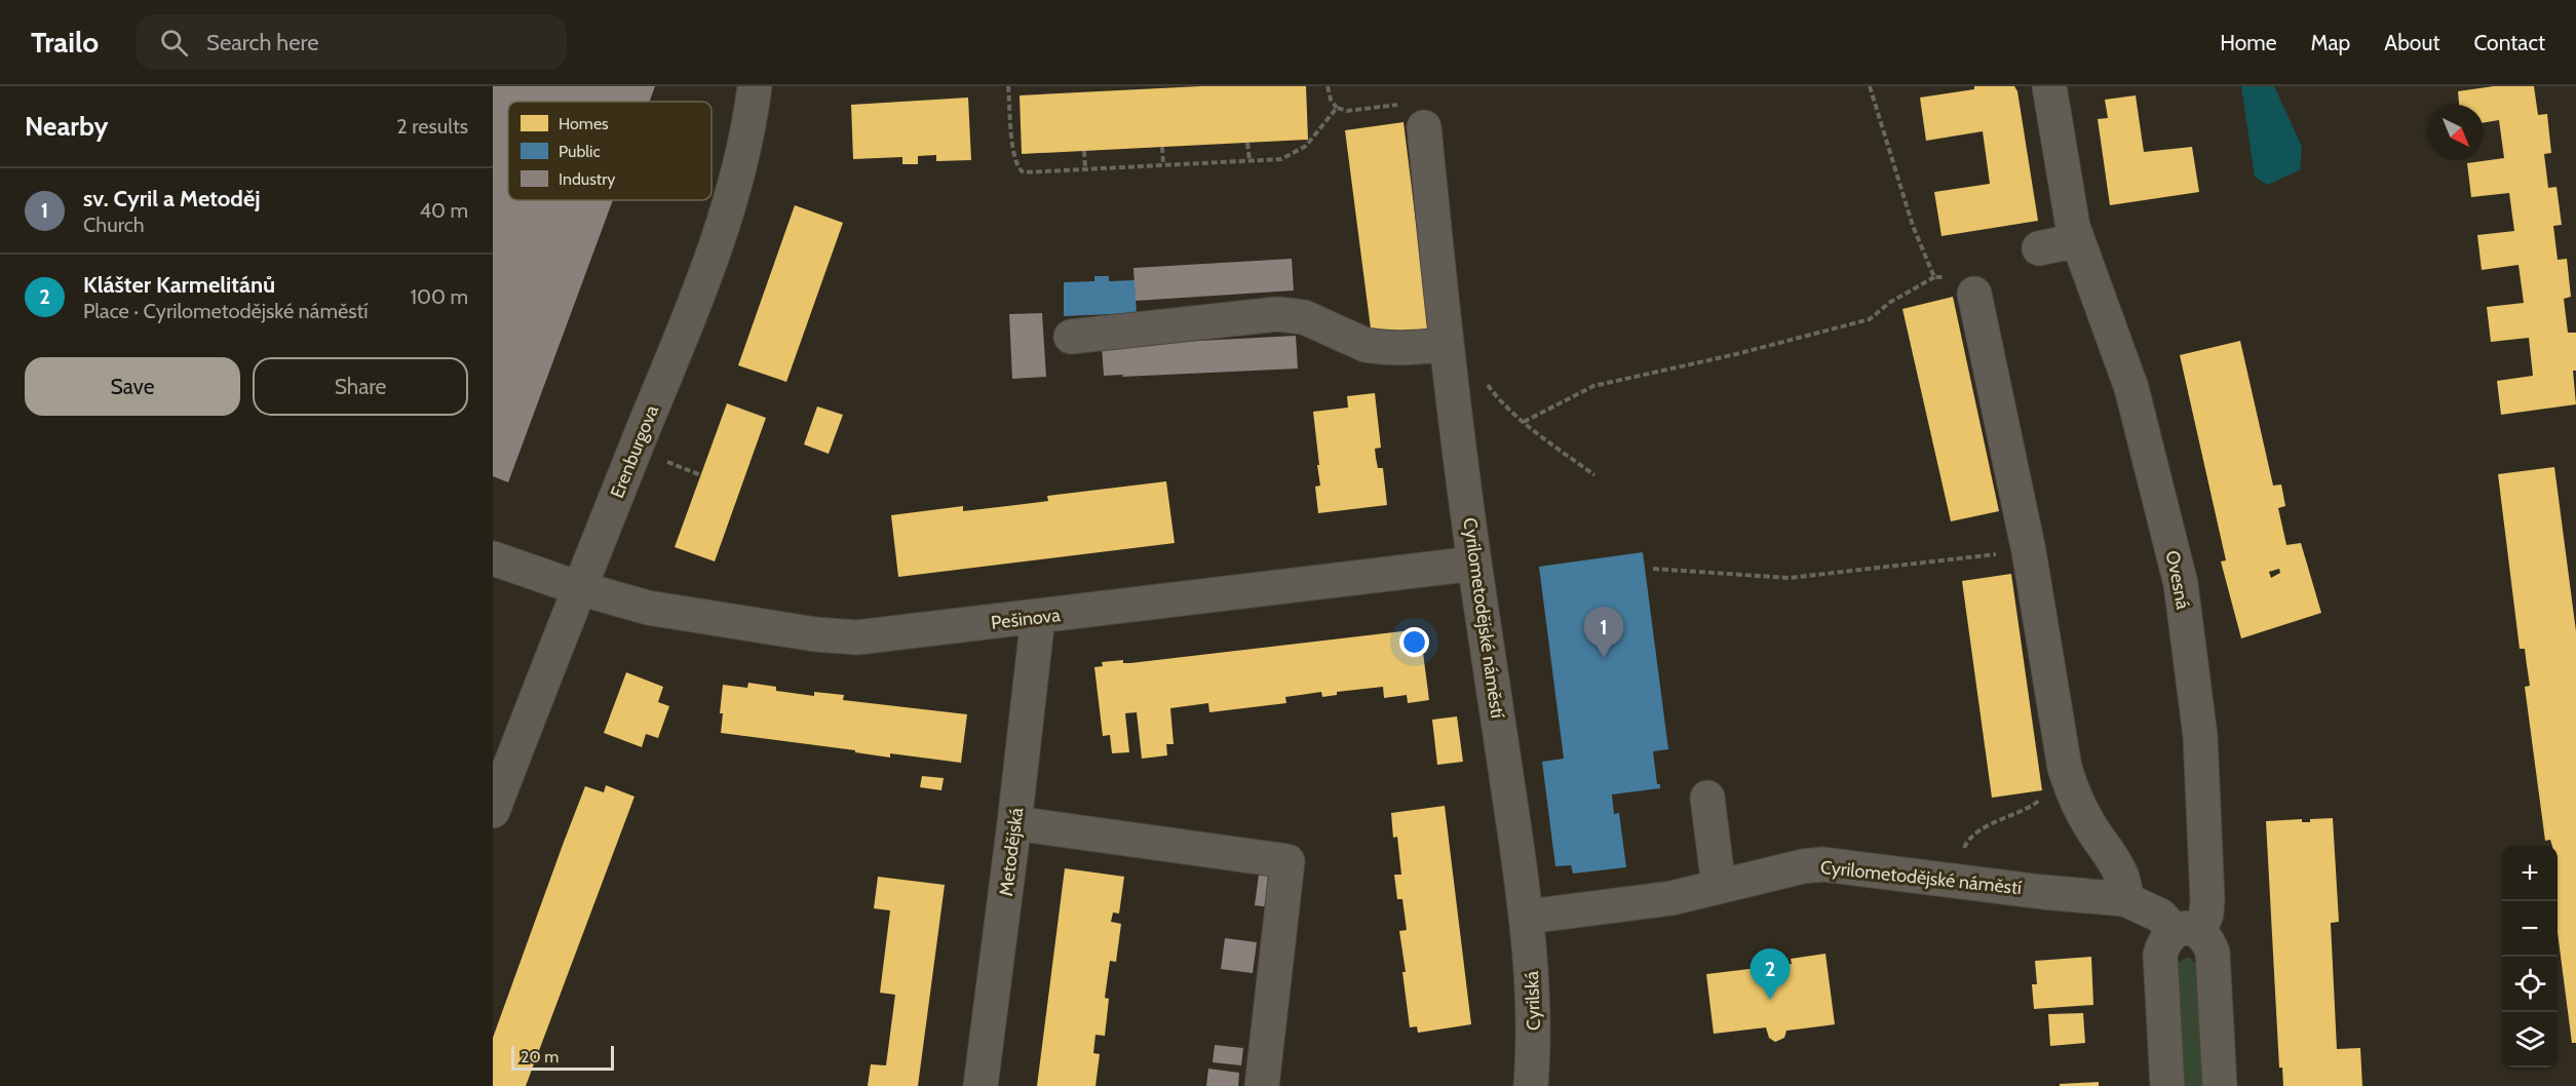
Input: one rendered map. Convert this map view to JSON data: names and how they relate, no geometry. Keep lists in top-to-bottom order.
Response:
{
  "streets": {
    "street": [
      "Erenburgova",
      "Ovesná",
      "Cyrilometodějské náměstí",
      "Pešinova",
      "Metodějská",
      "Cyrilská"
    ]
  },
  "crossings": [
    ["Erenburgova", "Pešinova"],
    ["Cyrilometodějské náměstí", "Pešinova"],
    ["Cyrilometodějské náměstí", "Cyrilská"],
    ["Pešinova", "Metodějská"]
  ],
  "legend": ["Homes", "Public", "Industry"],
  "scale_bar": "20 m",
  "north": "bottom right",
  "page": {
    "header": "Trailo",
    "search": "Search here",
    "nav": [
      "Home",
      "Map",
      "About",
      "Contact"
    ],
    "heading": ["Nearby", "2 results"],
    "list": [
      {
        "mark": "1",
        "name": "sv. Cyril a Metoděj",
        "note": "Church",
        "value": "40 m"
      },
      {
        "mark": "2",
        "name": "Klášter Karmelitánů",
        "note": "Place · Cyrilometodějské náměstí",
        "value": "100 m"
      }
    ],
    "buttons": ["Save", "Share"],
    "pins": ["1", "2"],
    "map_buttons": ["+", "−"],
    "scale": "20 m"
  }
}
